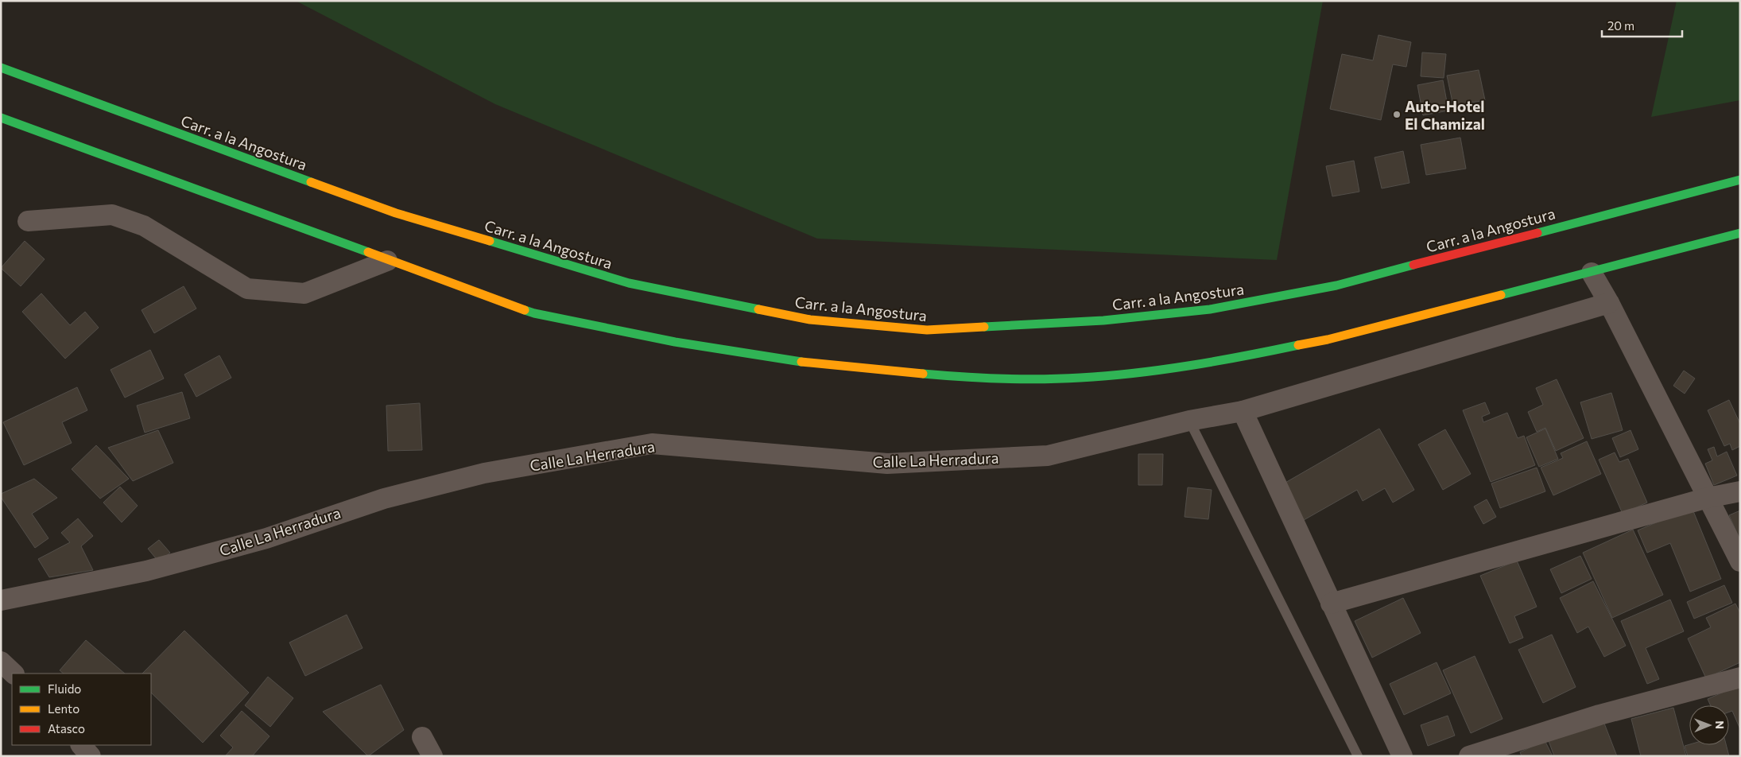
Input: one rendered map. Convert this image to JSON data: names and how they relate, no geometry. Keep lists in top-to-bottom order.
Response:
{
  "streets": {
    "main road": ["Carr. a la Angostura"],
    "street": ["Calle La Herradura"]
  },
  "places": ["Auto-Hotel El Chamizal"],
  "legend": ["Fluido", "Lento", "Atasco"],
  "scale_bar": "20 m",
  "north": "right"
}
